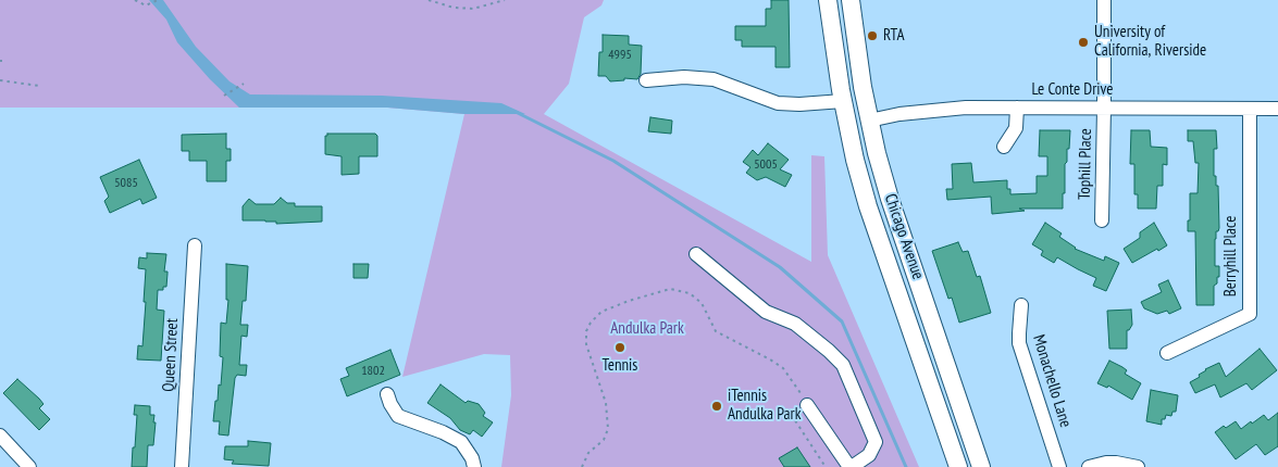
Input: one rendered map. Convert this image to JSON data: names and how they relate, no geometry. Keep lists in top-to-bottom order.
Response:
{
  "streets": {
    "main road": ["Chicago Avenue"],
    "street": [
      "Le Conte Drive",
      "Tophill Place",
      "Berryhill Place",
      "Queen Street",
      "Monachello Lane"
    ]
  },
  "crossings": [
    ["Le Conte Drive", "Tophill Place"],
    ["Le Conte Drive", "Chicago Avenue"],
    ["Le Conte Drive", "Berryhill Place"]
  ],
  "parks": ["Andulka Park"],
  "places": [
    "RTA",
    "University of California, Riverside",
    "Tennis",
    "iTennis Andulka Park"
  ],
  "house_numbers": [
    "4995",
    "5005",
    "5085",
    "1802"
  ]
}
